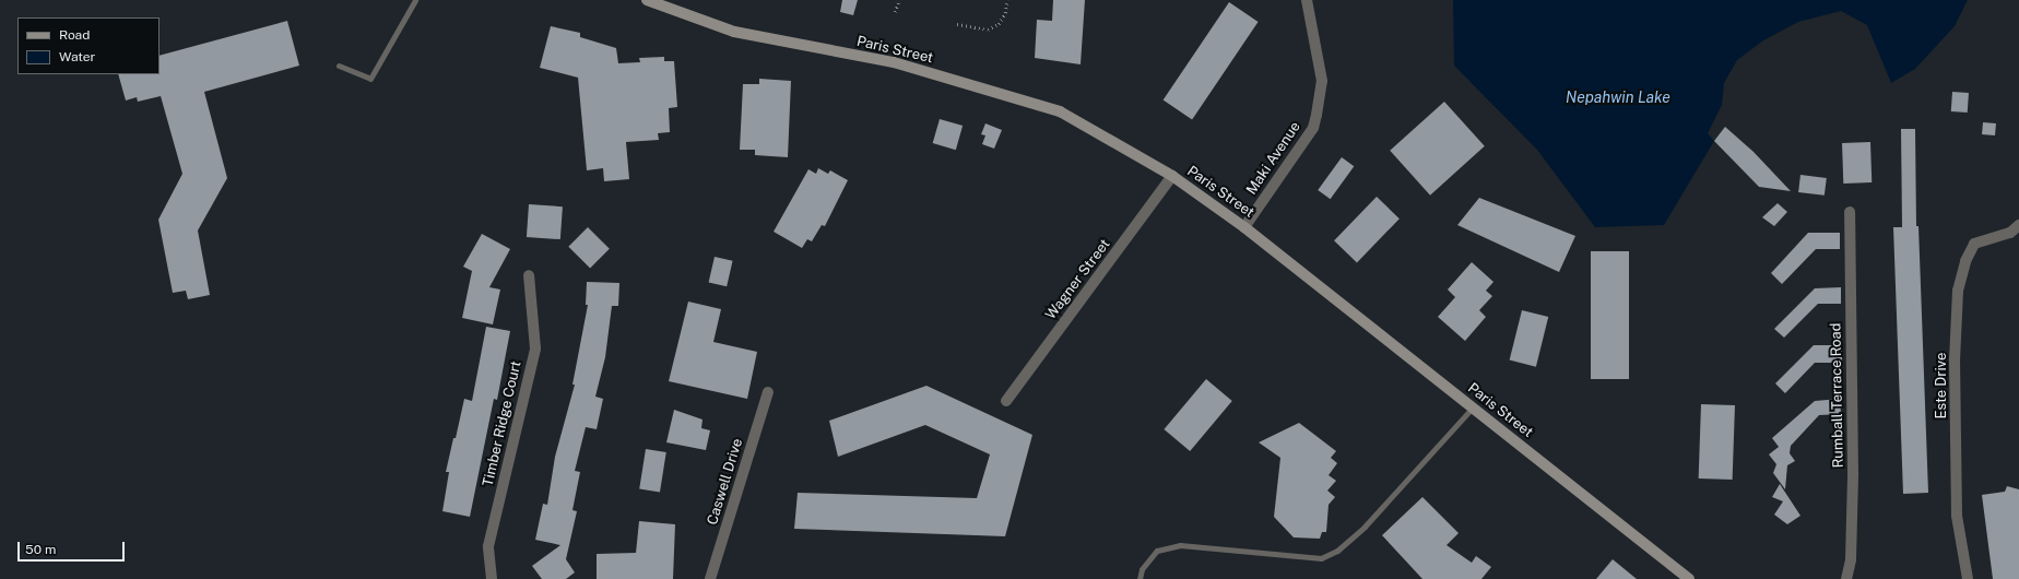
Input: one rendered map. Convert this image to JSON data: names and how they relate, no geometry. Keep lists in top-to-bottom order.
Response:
{
  "streets": {
    "main road": ["Paris Street"],
    "street": [
      "Maki Avenue",
      "Wagner Street",
      "Este Drive",
      "Rumball Terrace Road",
      "Timber Ridge Court",
      "Caswell Drive"
    ]
  },
  "crossings": [
    ["Paris Street", "Maki Avenue"],
    ["Paris Street", "Wagner Street"]
  ],
  "water": ["Nepahwin Lake"],
  "legend": ["Road", "Water"],
  "scale_bar": "50 m"
}
